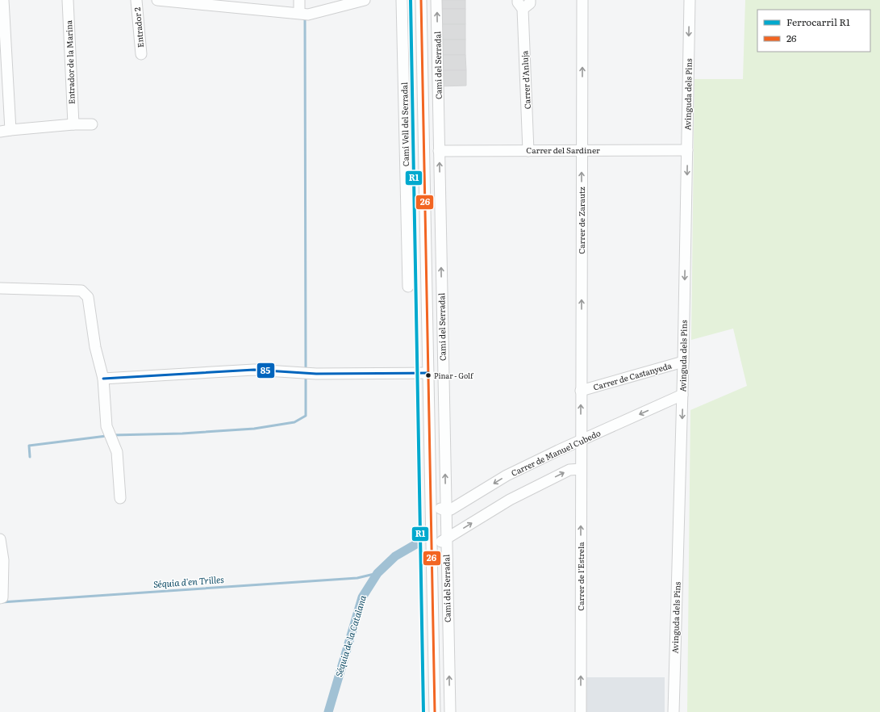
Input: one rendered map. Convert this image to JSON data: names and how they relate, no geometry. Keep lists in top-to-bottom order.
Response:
{
  "streets": {
    "street": [
      "Entrador 2",
      "Entrador de la Marina",
      "Camí del Serradal",
      "Carrer d'Anluja",
      "Avinguda dels Pins",
      "Camí Vell del Serradal",
      "Carrer del Sardiner",
      "Carrer de Zarautz",
      "Carrer de Castanyeda",
      "Carrer de Manuel Cubedo",
      "Carrer de l'Estrela"
    ]
  },
  "crossings": [
    ["Camí del Serradal", "Carrer del Sardiner"],
    ["Camí del Serradal", "Carrer de Manuel Cubedo"],
    ["Carrer d'Anluja", "Carrer del Sardiner"],
    ["Avinguda dels Pins", "Carrer del Sardiner"],
    ["Avinguda dels Pins", "Carrer de Castanyeda"],
    ["Avinguda dels Pins", "Carrer de Manuel Cubedo"],
    ["Carrer del Sardiner", "Carrer de Zarautz"],
    ["Carrer de Zarautz", "Carrer de Castanyeda"],
    ["Carrer de Zarautz", "Carrer de Manuel Cubedo"],
    ["Carrer de Zarautz", "Carrer de l'Estrela"],
    ["Carrer de Manuel Cubedo", "Carrer de l'Estrela"]
  ],
  "one_way": ["Avinguda dels Pins", "Carrer de Zarautz", "Carrer de l'Estrela"],
  "water": ["Séquia d'en Trilles", "Séquia de la Catalana"],
  "places": ["Pinar - Golf"],
  "lines": ["rail line R1", "transit line 26", "transit line 85"],
  "legend": ["Ferrocarril R1", "26"]
}
